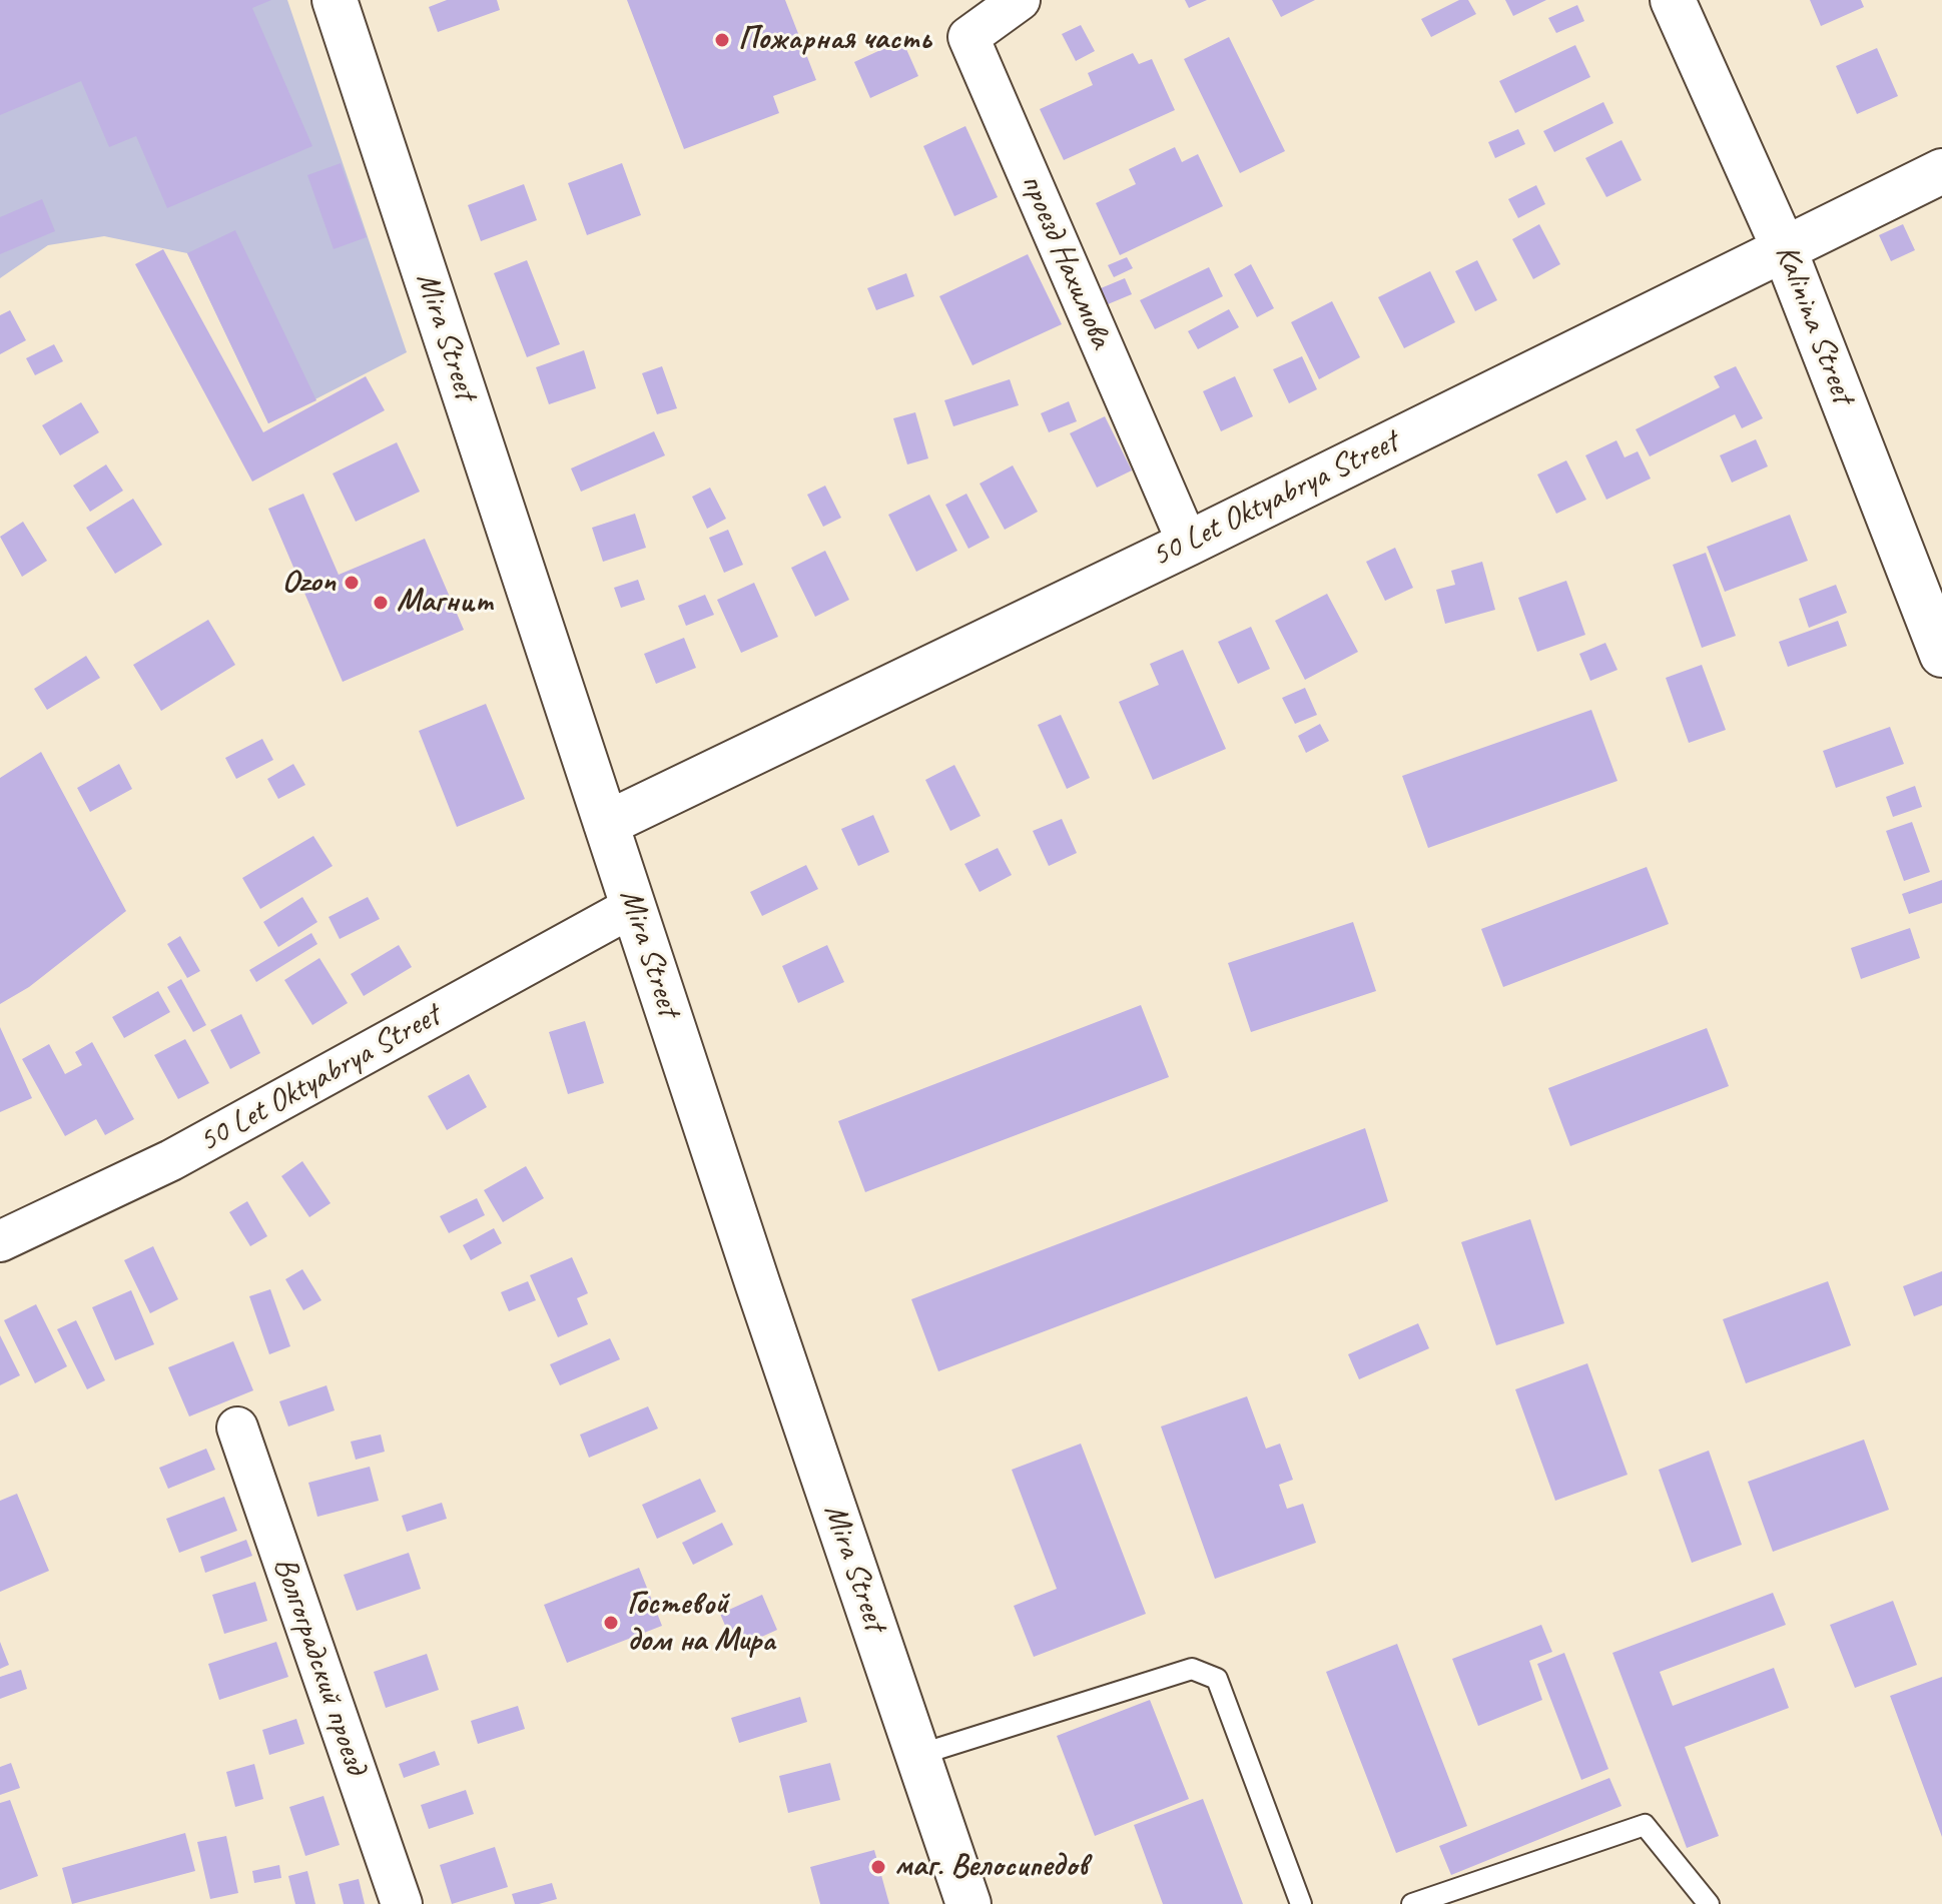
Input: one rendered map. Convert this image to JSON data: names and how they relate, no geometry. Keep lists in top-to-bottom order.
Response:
{
  "streets": {
    "street": [
      "проезд Нахимова",
      "Kalinina Street",
      "Mira Street",
      "50 Let Oktyabrya Street",
      "Волгоградский проезд"
    ]
  },
  "crossings": [
    ["проезд Нахимова", "50 Let Oktyabrya Street"],
    ["Kalinina Street", "50 Let Oktyabrya Street"],
    ["Mira Street", "50 Let Oktyabrya Street"]
  ],
  "places": [
    "Пожарная часть",
    "Ozon",
    "Магнит",
    "Гостевой дом на Мира",
    "маг. Велосипедов"
  ]
}
